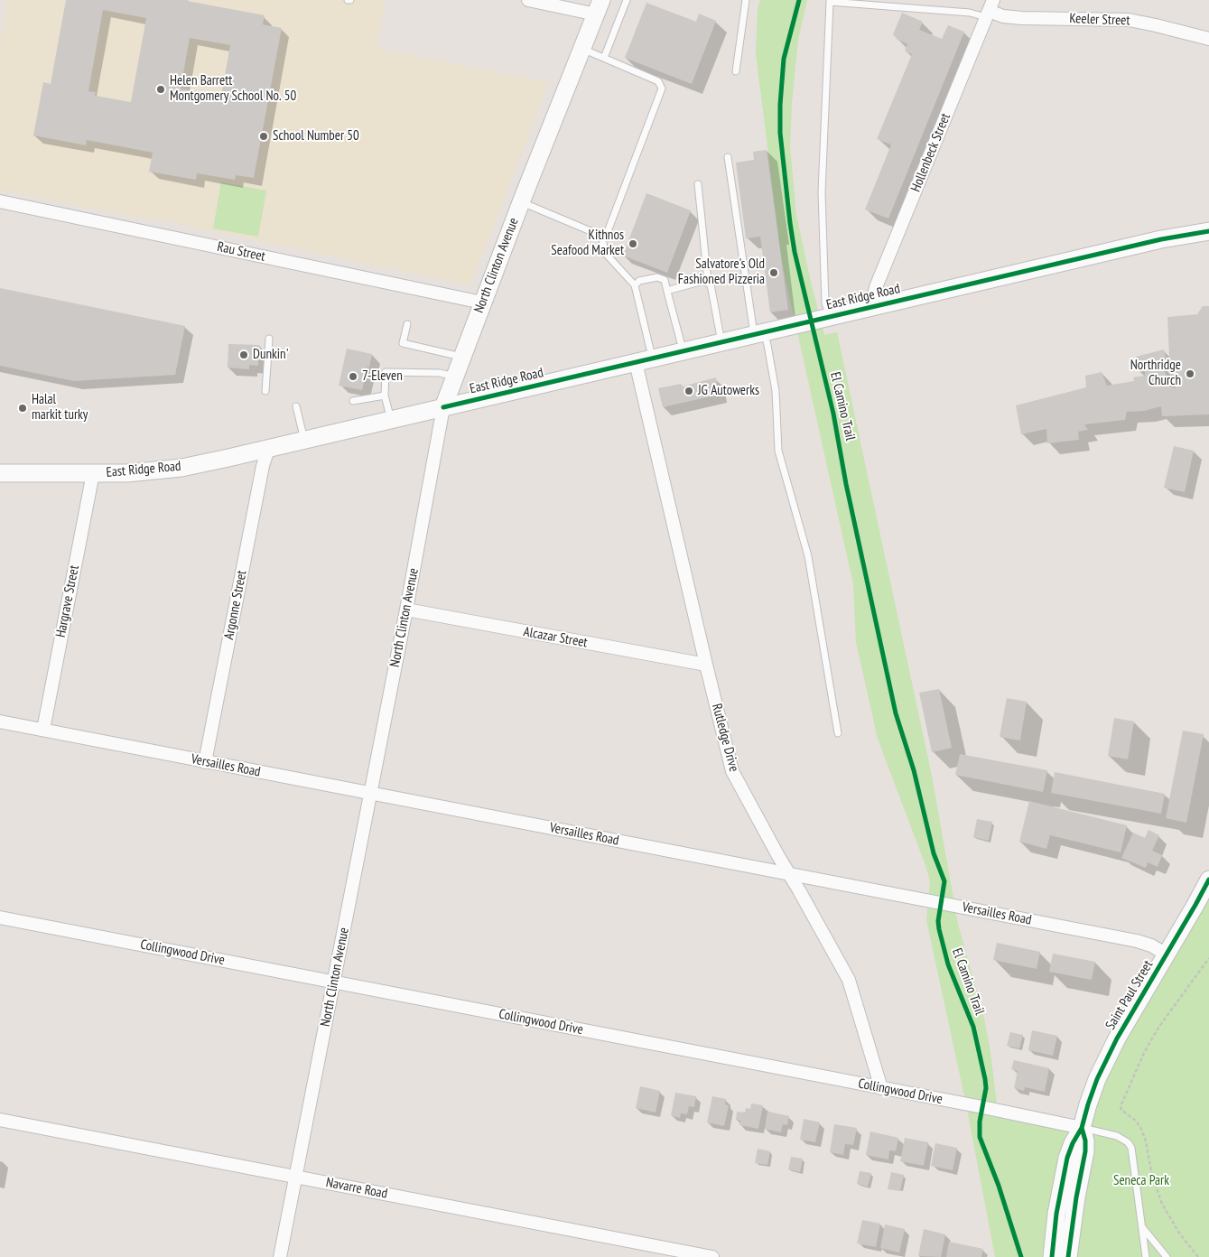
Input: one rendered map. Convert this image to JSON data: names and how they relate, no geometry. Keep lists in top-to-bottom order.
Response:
{
  "streets": {
    "main road": ["North Clinton Avenue", "East Ridge Road", "Saint Paul Street"],
    "street": [
      "Keeler Street",
      "Hollenbeck Street",
      "Rau Street",
      "Hargrave Street",
      "Argonne Street",
      "Alcazar Street",
      "Rutledge Drive",
      "Versailles Road",
      "Collingwood Drive",
      "Navarre Road"
    ],
    "cycle path": ["El Camino Trail"]
  },
  "crossings": [
    ["Keeler Street", "Hollenbeck Street"],
    ["Hollenbeck Street", "East Ridge Road"],
    ["Rau Street", "North Clinton Avenue"],
    ["North Clinton Avenue", "East Ridge Road"],
    ["North Clinton Avenue", "Alcazar Street"],
    ["North Clinton Avenue", "Versailles Road"],
    ["North Clinton Avenue", "Collingwood Drive"],
    ["North Clinton Avenue", "Navarre Road"],
    ["East Ridge Road", "Hargrave Street"],
    ["East Ridge Road", "Argonne Street"],
    ["East Ridge Road", "Rutledge Drive"],
    ["Hargrave Street", "Versailles Road"],
    ["Argonne Street", "Versailles Road"],
    ["Alcazar Street", "Rutledge Drive"],
    ["Rutledge Drive", "Versailles Road"],
    ["Rutledge Drive", "Collingwood Drive"],
    ["Versailles Road", "Saint Paul Street"],
    ["Collingwood Drive", "Saint Paul Street"]
  ],
  "parks": ["Seneca Park"],
  "places": [
    "Helen Barrett Montgomery School No. 50",
    "School Number 50",
    "Kithnos Seafood Market",
    "Salvatore's Old Fashioned Pizzeria",
    "Dunkin'",
    "Northridge Church",
    "7-Eleven",
    "JG Autowerks",
    "Halal markit turky"
  ]
}
